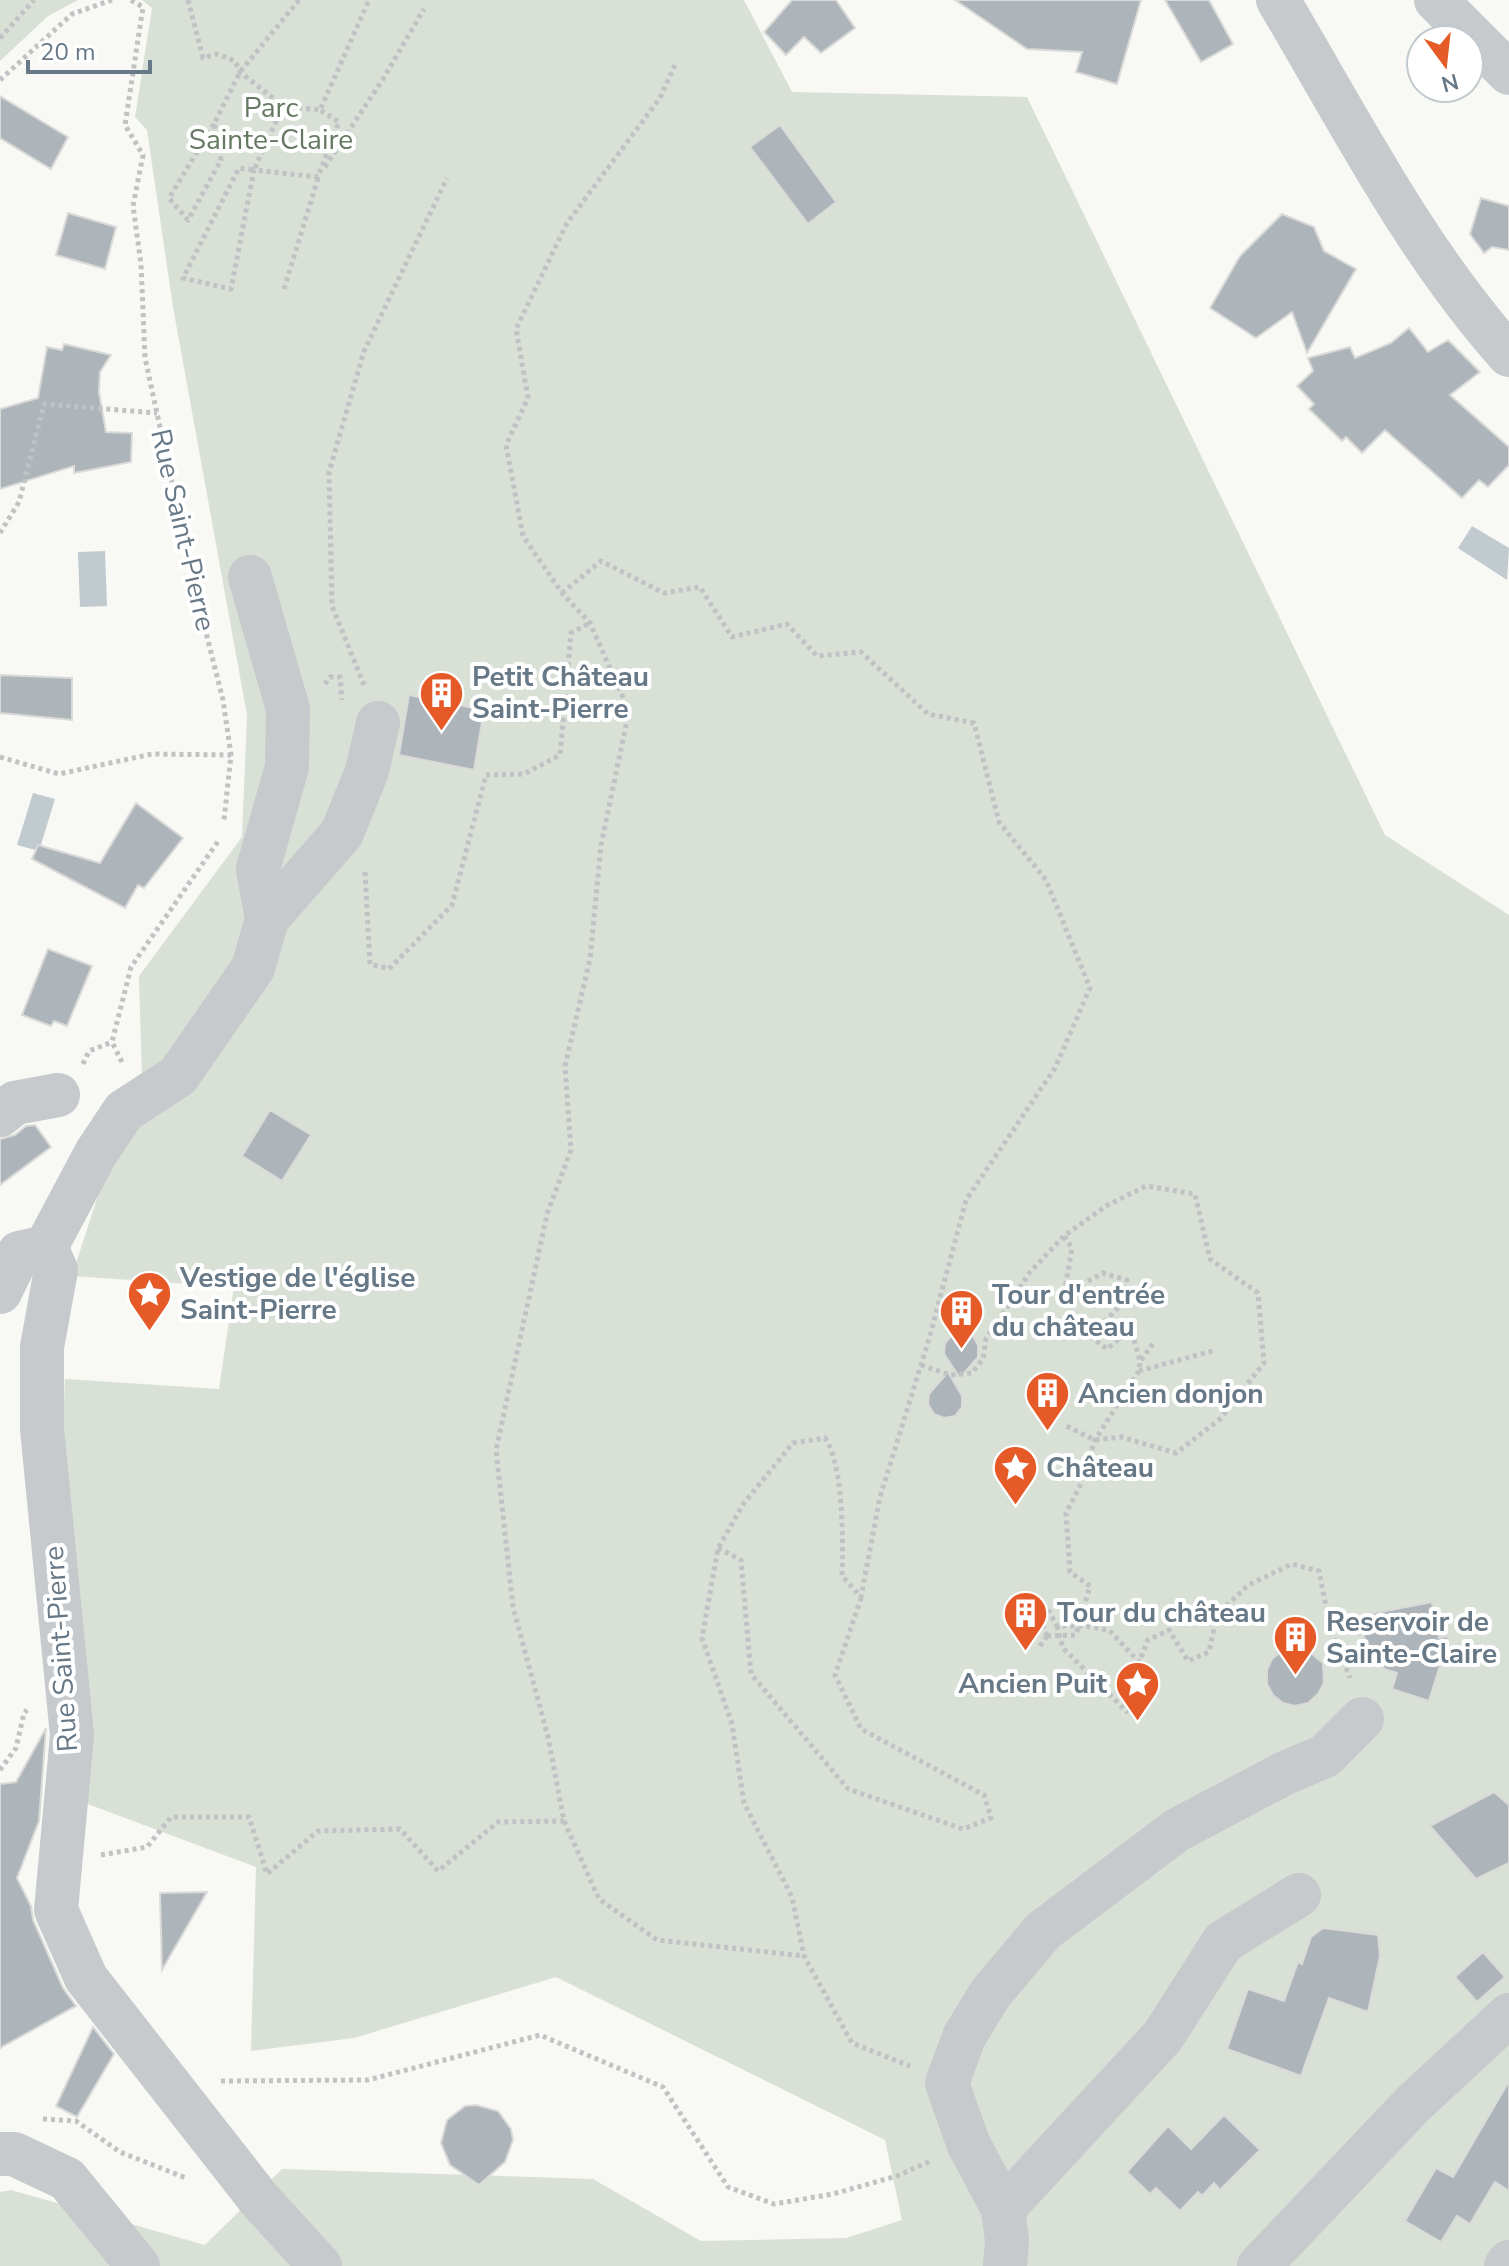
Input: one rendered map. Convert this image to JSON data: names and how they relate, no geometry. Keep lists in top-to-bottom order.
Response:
{
  "streets": {
    "street": ["Rue Saint-Pierre"]
  },
  "parks": ["Parc Sainte-Claire"],
  "places": {
    "building": [
      "Petit Château Saint-Pierre",
      "Tour d'entrée du château",
      "Ancien donjon",
      "Tour du château",
      "Reservoir de Sainte-Claire"
    ],
    "place": ["Vestige de l'église Saint-Pierre", "Château", "Ancien Puit"]
  },
  "scale_bar": "20 m",
  "north": "bottom"
}
